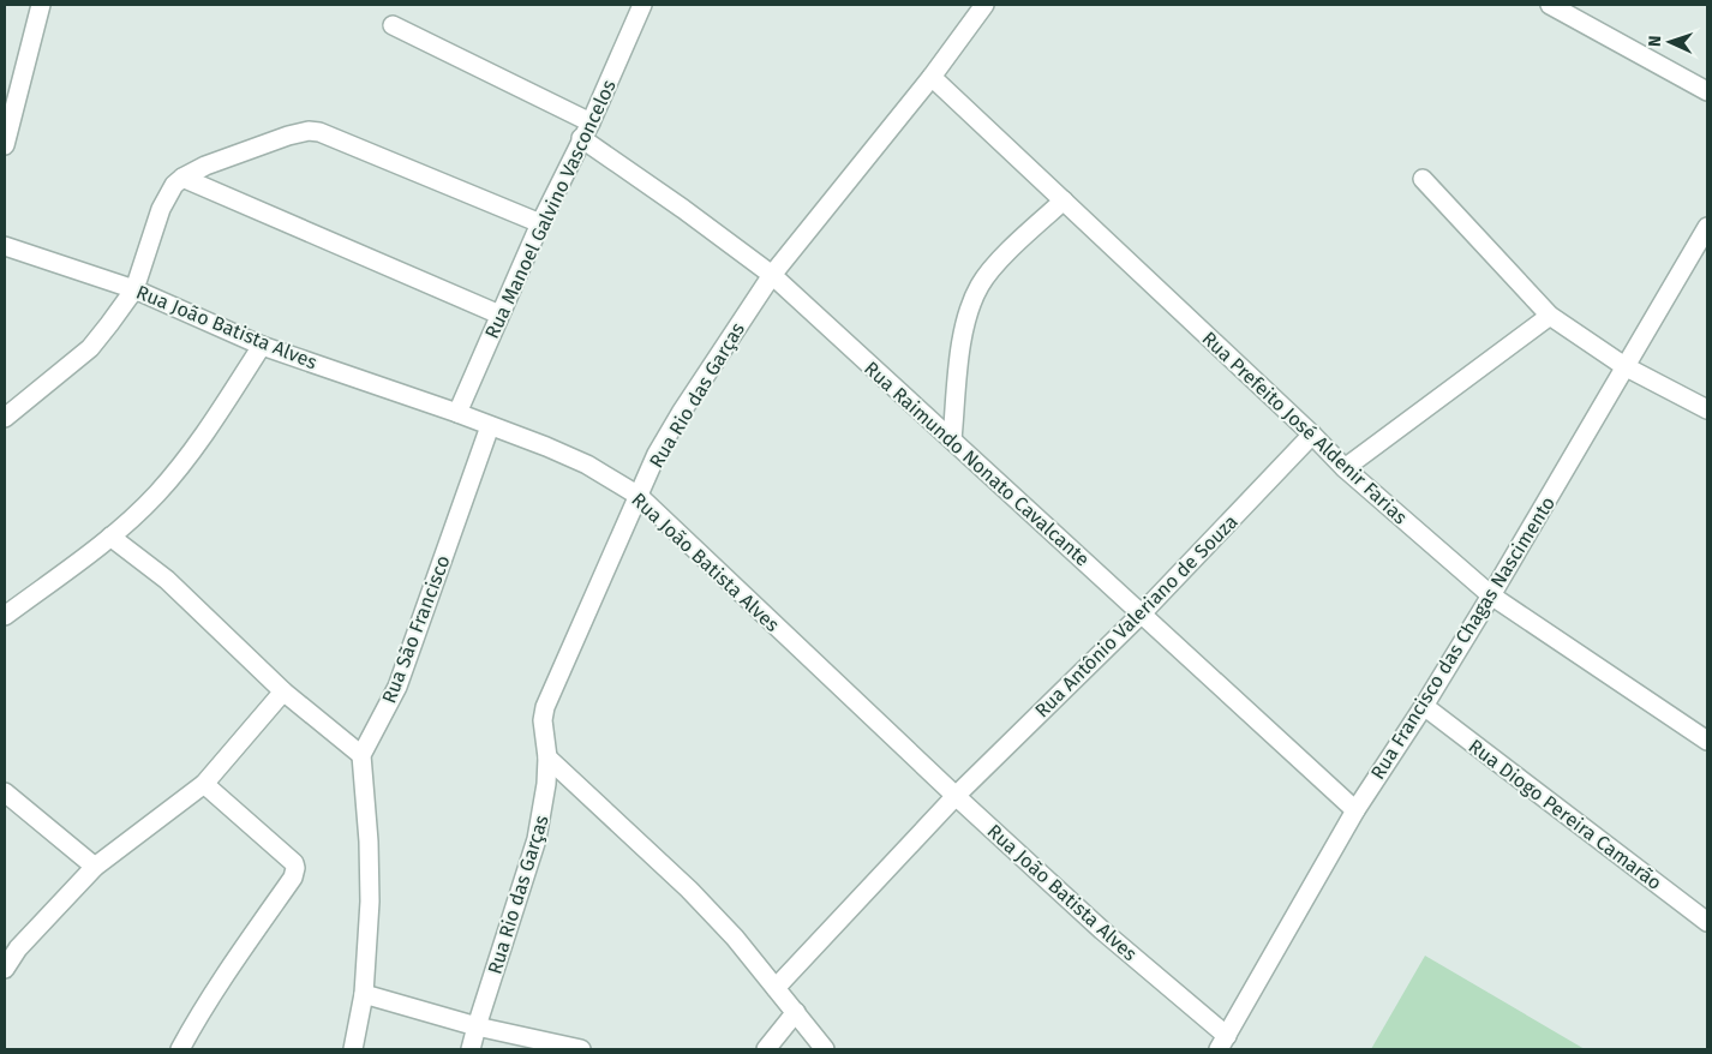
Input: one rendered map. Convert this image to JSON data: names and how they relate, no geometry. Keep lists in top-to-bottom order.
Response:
{
  "streets": {
    "street": [
      "Rua Manoel Galvino Vasconcelos",
      "Rua João Batista Alves",
      "Rua Rio das Garças",
      "Rua Prefeito José Aldenir Farias",
      "Rua Raimundo Nonato Cavalcante",
      "Rua Antônio Valeriano de Souza",
      "Rua São Francisco",
      "Rua Francisco das Chagas Nascimento",
      "Rua Diogo Pereira Camarão"
    ]
  },
  "crossings": [
    ["Rua Manoel Galvino Vasconcelos", "Rua João Batista Alves"],
    ["Rua Manoel Galvino Vasconcelos", "Rua Raimundo Nonato Cavalcante"],
    ["Rua João Batista Alves", "Rua Rio das Garças"],
    ["Rua João Batista Alves", "Rua Antônio Valeriano de Souza"],
    ["Rua João Batista Alves", "Rua São Francisco"],
    ["Rua João Batista Alves", "Rua Francisco das Chagas Nascimento"],
    ["Rua Rio das Garças", "Rua Prefeito José Aldenir Farias"],
    ["Rua Rio das Garças", "Rua Raimundo Nonato Cavalcante"],
    ["Rua Prefeito José Aldenir Farias", "Rua Antônio Valeriano de Souza"],
    ["Rua Prefeito José Aldenir Farias", "Rua Francisco das Chagas Nascimento"],
    ["Rua Raimundo Nonato Cavalcante", "Rua Antônio Valeriano de Souza"],
    ["Rua Raimundo Nonato Cavalcante", "Rua Francisco das Chagas Nascimento"],
    ["Rua Francisco das Chagas Nascimento", "Rua Diogo Pereira Camarão"]
  ],
  "north": "left"
}
